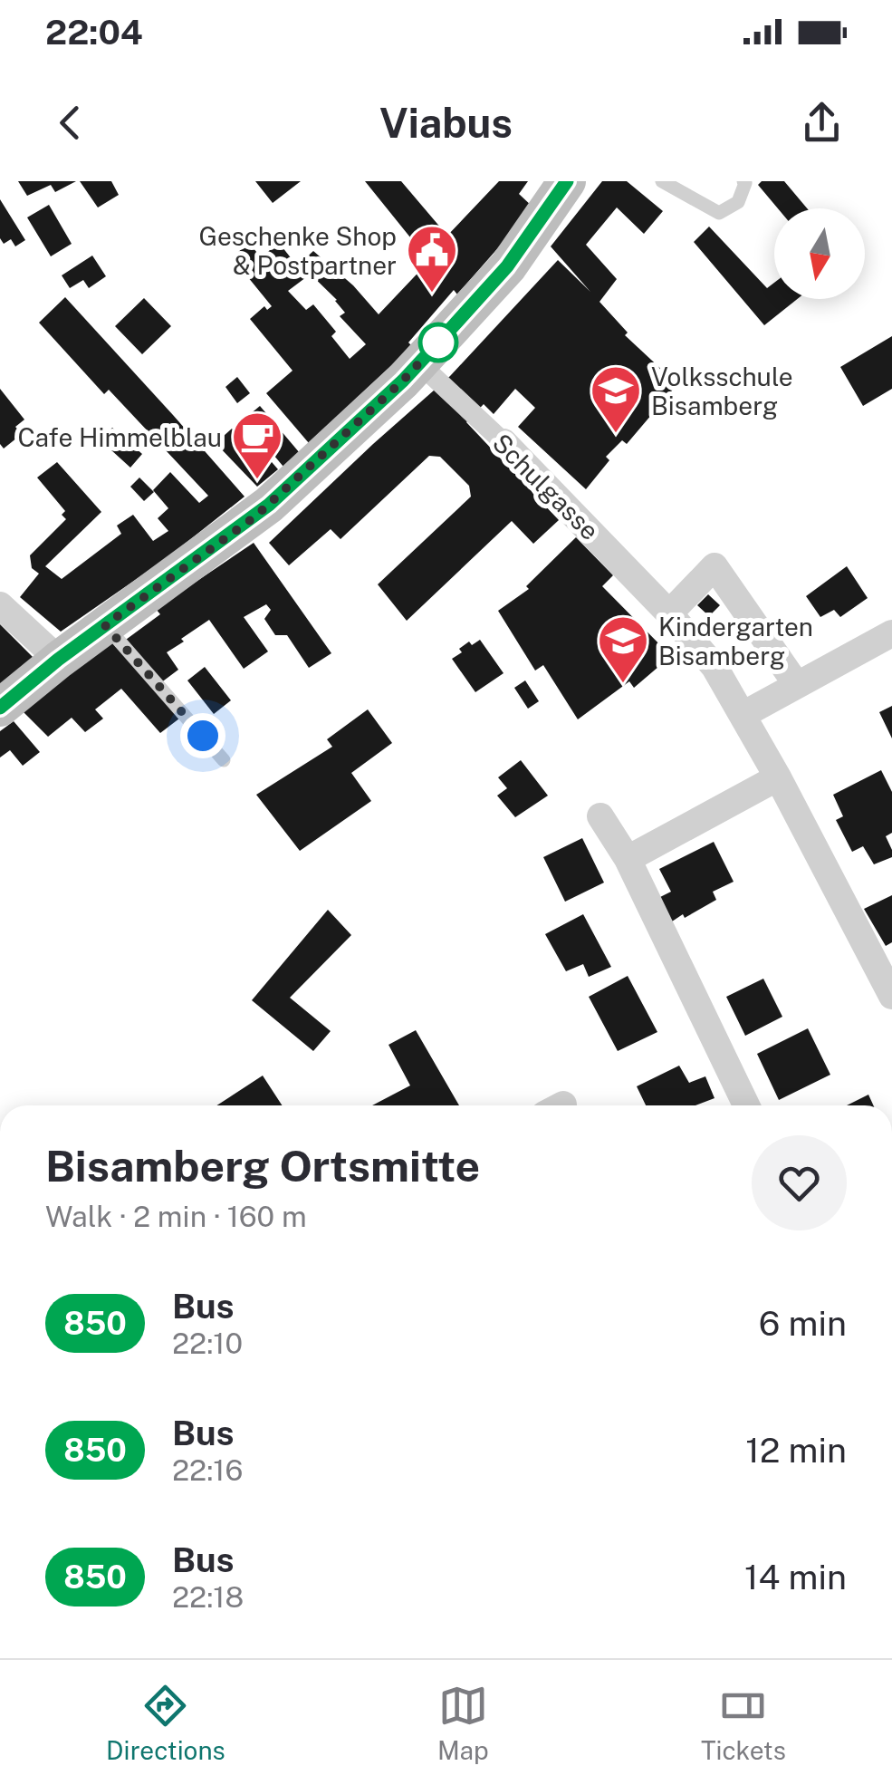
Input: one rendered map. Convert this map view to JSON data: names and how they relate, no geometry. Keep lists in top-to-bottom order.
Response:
{
  "streets": {
    "street": ["Schulgasse"]
  },
  "places": {
    "public building": ["Geschenke Shop & Postpartner"],
    "school or university": ["Volksschule Bisamberg", "Kindergarten Bisamberg"],
    "cafe": ["Cafe Himmelblau"]
  },
  "lines": ["bus line 850"],
  "north": "bottom",
  "page": {
    "status": "22:04",
    "header": "Viabus",
    "heading": ["Bisamberg Ortsmitte", "Walk · 2 min · 160 m"],
    "list": [
      {
        "mark": "850",
        "name": "Bus",
        "note": "22:10",
        "value": "6 min"
      },
      {
        "mark": "850",
        "name": "Bus",
        "note": "22:16",
        "value": "12 min"
      },
      {
        "mark": "850",
        "name": "Bus",
        "note": "22:18",
        "value": "14 min"
      }
    ],
    "tabs": ["Directions", "Map", "Tickets"]
  }
}
